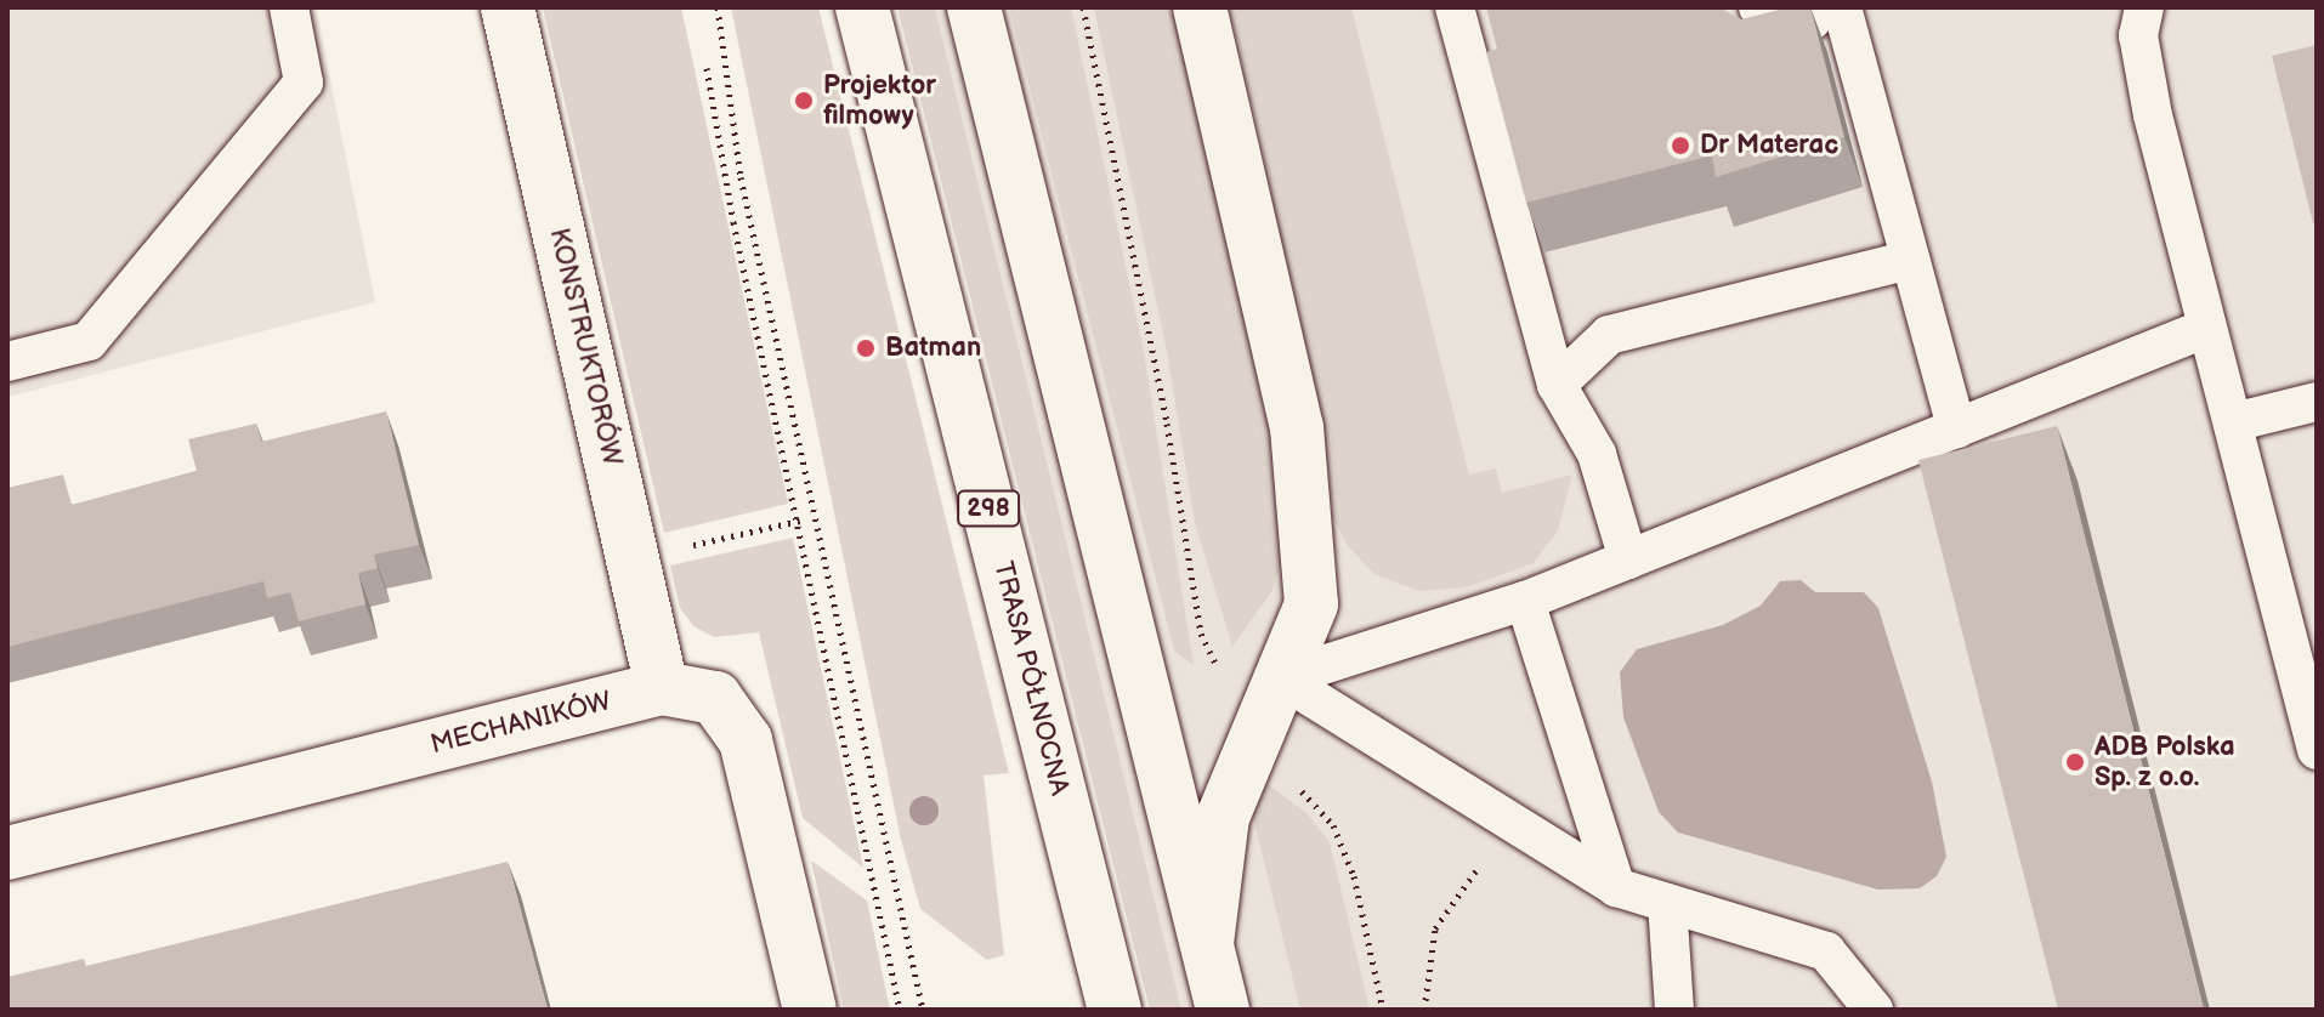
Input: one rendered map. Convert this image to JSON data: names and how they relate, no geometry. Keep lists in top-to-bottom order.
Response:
{
  "streets": {
    "street": [
      "KONSTRUKTORÓW",
      "298",
      "TRASA PÓŁNOCNA",
      "MECHANIKÓW"
    ]
  },
  "crossings": [
    ["KONSTRUKTORÓW", "MECHANIKÓW"]
  ],
  "places": [
    "Projektor filmowy",
    "Dr Materac",
    "Batman",
    "ADB Polska Sp. z o.o."
  ]
}
